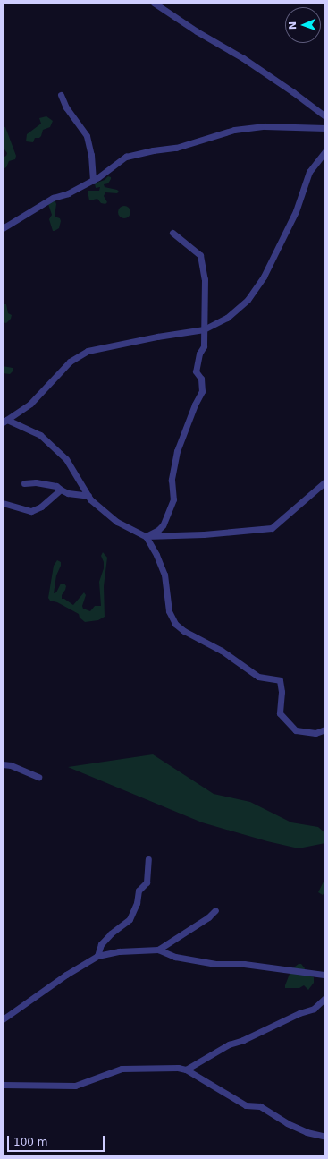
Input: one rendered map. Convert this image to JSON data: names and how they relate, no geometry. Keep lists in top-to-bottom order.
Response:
{
  "scale_bar": "100 m",
  "north": "left"
}
